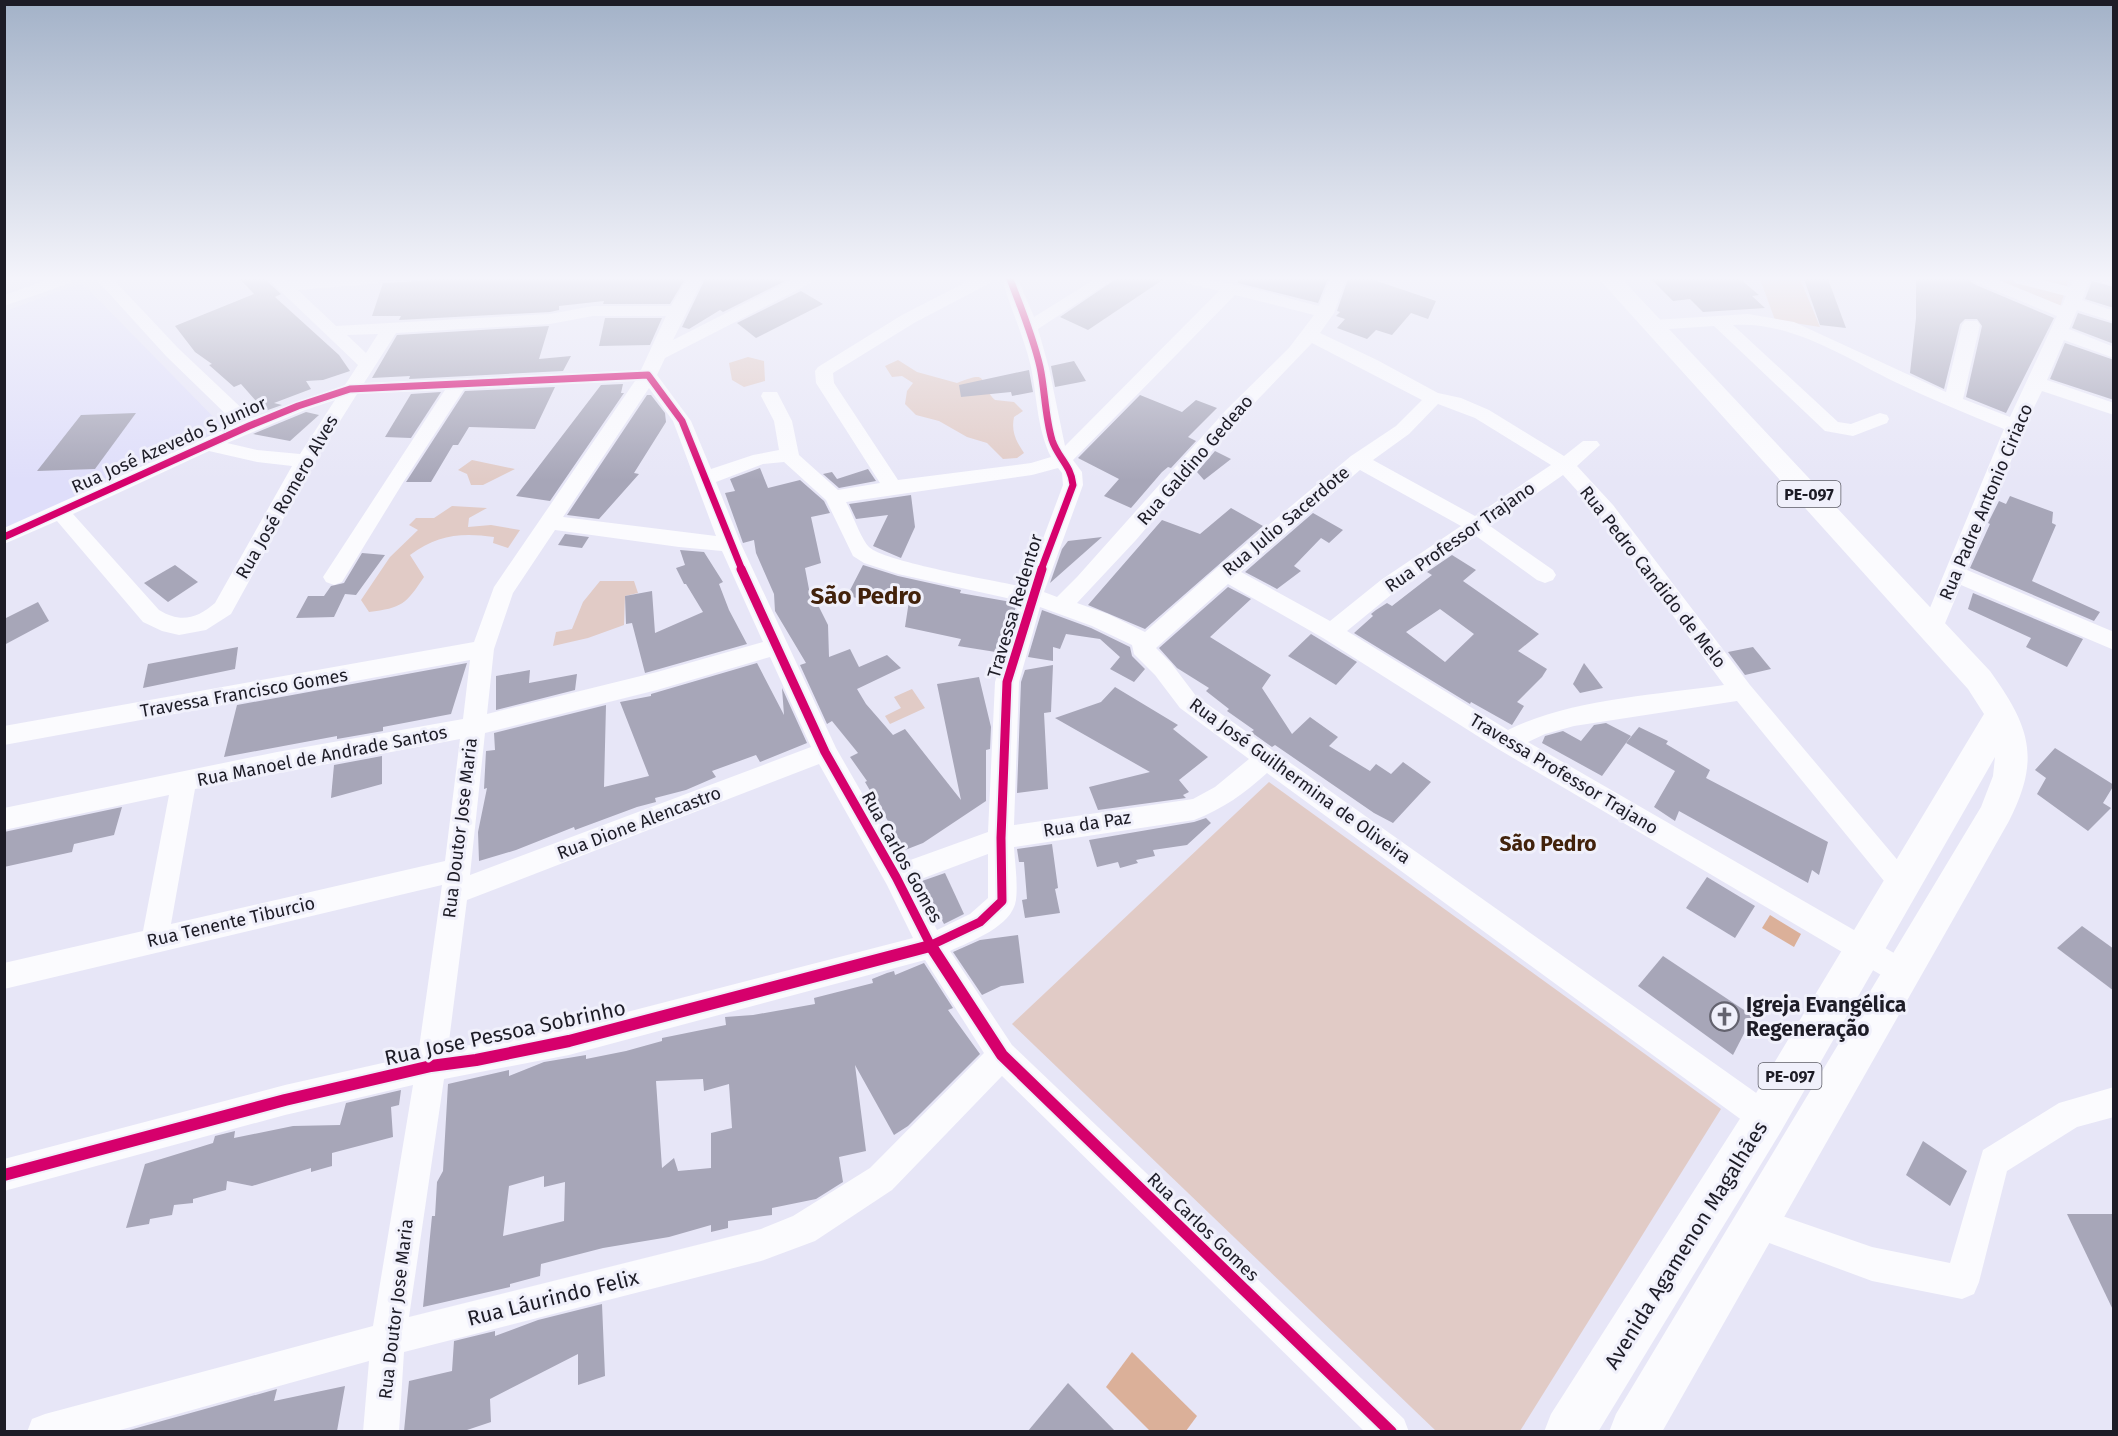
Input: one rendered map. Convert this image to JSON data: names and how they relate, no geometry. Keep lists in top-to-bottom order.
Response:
{
  "streets": {
    "main road": ["PE-097", "Avenida Agamenon Magalhães"],
    "street": [
      "Rua José Azevedo S Junior",
      "Rua Galdino Gedeao",
      "Rua José Romero Alves",
      "Rua Padre Antonio Ciriaco",
      "Rua Julio Sacerdote",
      "Rua Professor Trajano",
      "Rua Pedro Candido de Melo",
      "Travessa Redentor",
      "Travessa Francisco Gomes",
      "Rua Manoel de Andrade Santos",
      "Travessa Professor Trajano",
      "Rua José Guilhermina de Oliveira",
      "Rua Dione Alencastro",
      "Rua da Paz",
      "Rua Doutor Jose Maria",
      "Rua Carlos Gomes",
      "Rua Tenente Tiburcio",
      "Rua Jose Pessoa Sobrinho",
      "Rua Láurindo Felix"
    ]
  },
  "crossings": [
    ["Rua José Azevedo S Junior", "Rua José Romero Alves"],
    ["Rua José Azevedo S Junior", "Rua Doutor Jose Maria"],
    ["Rua José Azevedo S Junior", "Rua Carlos Gomes"],
    ["Rua Galdino Gedeao", "Rua José Guilhermina de Oliveira"],
    ["PE-097", "Rua Padre Antonio Ciriaco"],
    ["PE-097", "Travessa Professor Trajano"],
    ["PE-097", "Avenida Agamenon Magalhães"],
    ["Rua Julio Sacerdote", "Rua Pedro Candido de Melo"],
    ["Rua Julio Sacerdote", "Travessa Professor Trajano"],
    ["Rua Julio Sacerdote", "Rua José Guilhermina de Oliveira"],
    ["Rua Professor Trajano", "Rua Pedro Candido de Melo"],
    ["Rua Professor Trajano", "Travessa Professor Trajano"],
    ["Rua Pedro Candido de Melo", "Avenida Agamenon Magalhães"],
    ["Travessa Redentor", "Rua José Guilhermina de Oliveira"],
    ["Travessa Redentor", "Rua da Paz"],
    ["Travessa Redentor", "Rua Jose Pessoa Sobrinho"],
    ["Travessa Francisco Gomes", "Rua Doutor Jose Maria"],
    ["Rua Manoel de Andrade Santos", "Rua Doutor Jose Maria"],
    ["Rua Manoel de Andrade Santos", "Rua Carlos Gomes"],
    ["Travessa Professor Trajano", "Avenida Agamenon Magalhães"],
    ["Rua José Guilhermina de Oliveira", "Rua da Paz"],
    ["Rua José Guilhermina de Oliveira", "Avenida Agamenon Magalhães"],
    ["Rua Dione Alencastro", "Rua Doutor Jose Maria"],
    ["Rua Dione Alencastro", "Rua Carlos Gomes"],
    ["Rua Dione Alencastro", "Rua Tenente Tiburcio"],
    ["Rua da Paz", "Rua Carlos Gomes"],
    ["Rua Doutor Jose Maria", "Rua Carlos Gomes"],
    ["Rua Doutor Jose Maria", "Rua Tenente Tiburcio"],
    ["Rua Doutor Jose Maria", "Rua Jose Pessoa Sobrinho"],
    ["Rua Doutor Jose Maria", "Rua Láurindo Felix"],
    ["Rua Carlos Gomes", "Rua Jose Pessoa Sobrinho"],
    ["Rua Carlos Gomes", "Rua Láurindo Felix"]
  ],
  "districts": ["São Pedro", "São Pedro"],
  "places": {
    "church": ["Igreja Evangélica Regeneração"]
  }
}
